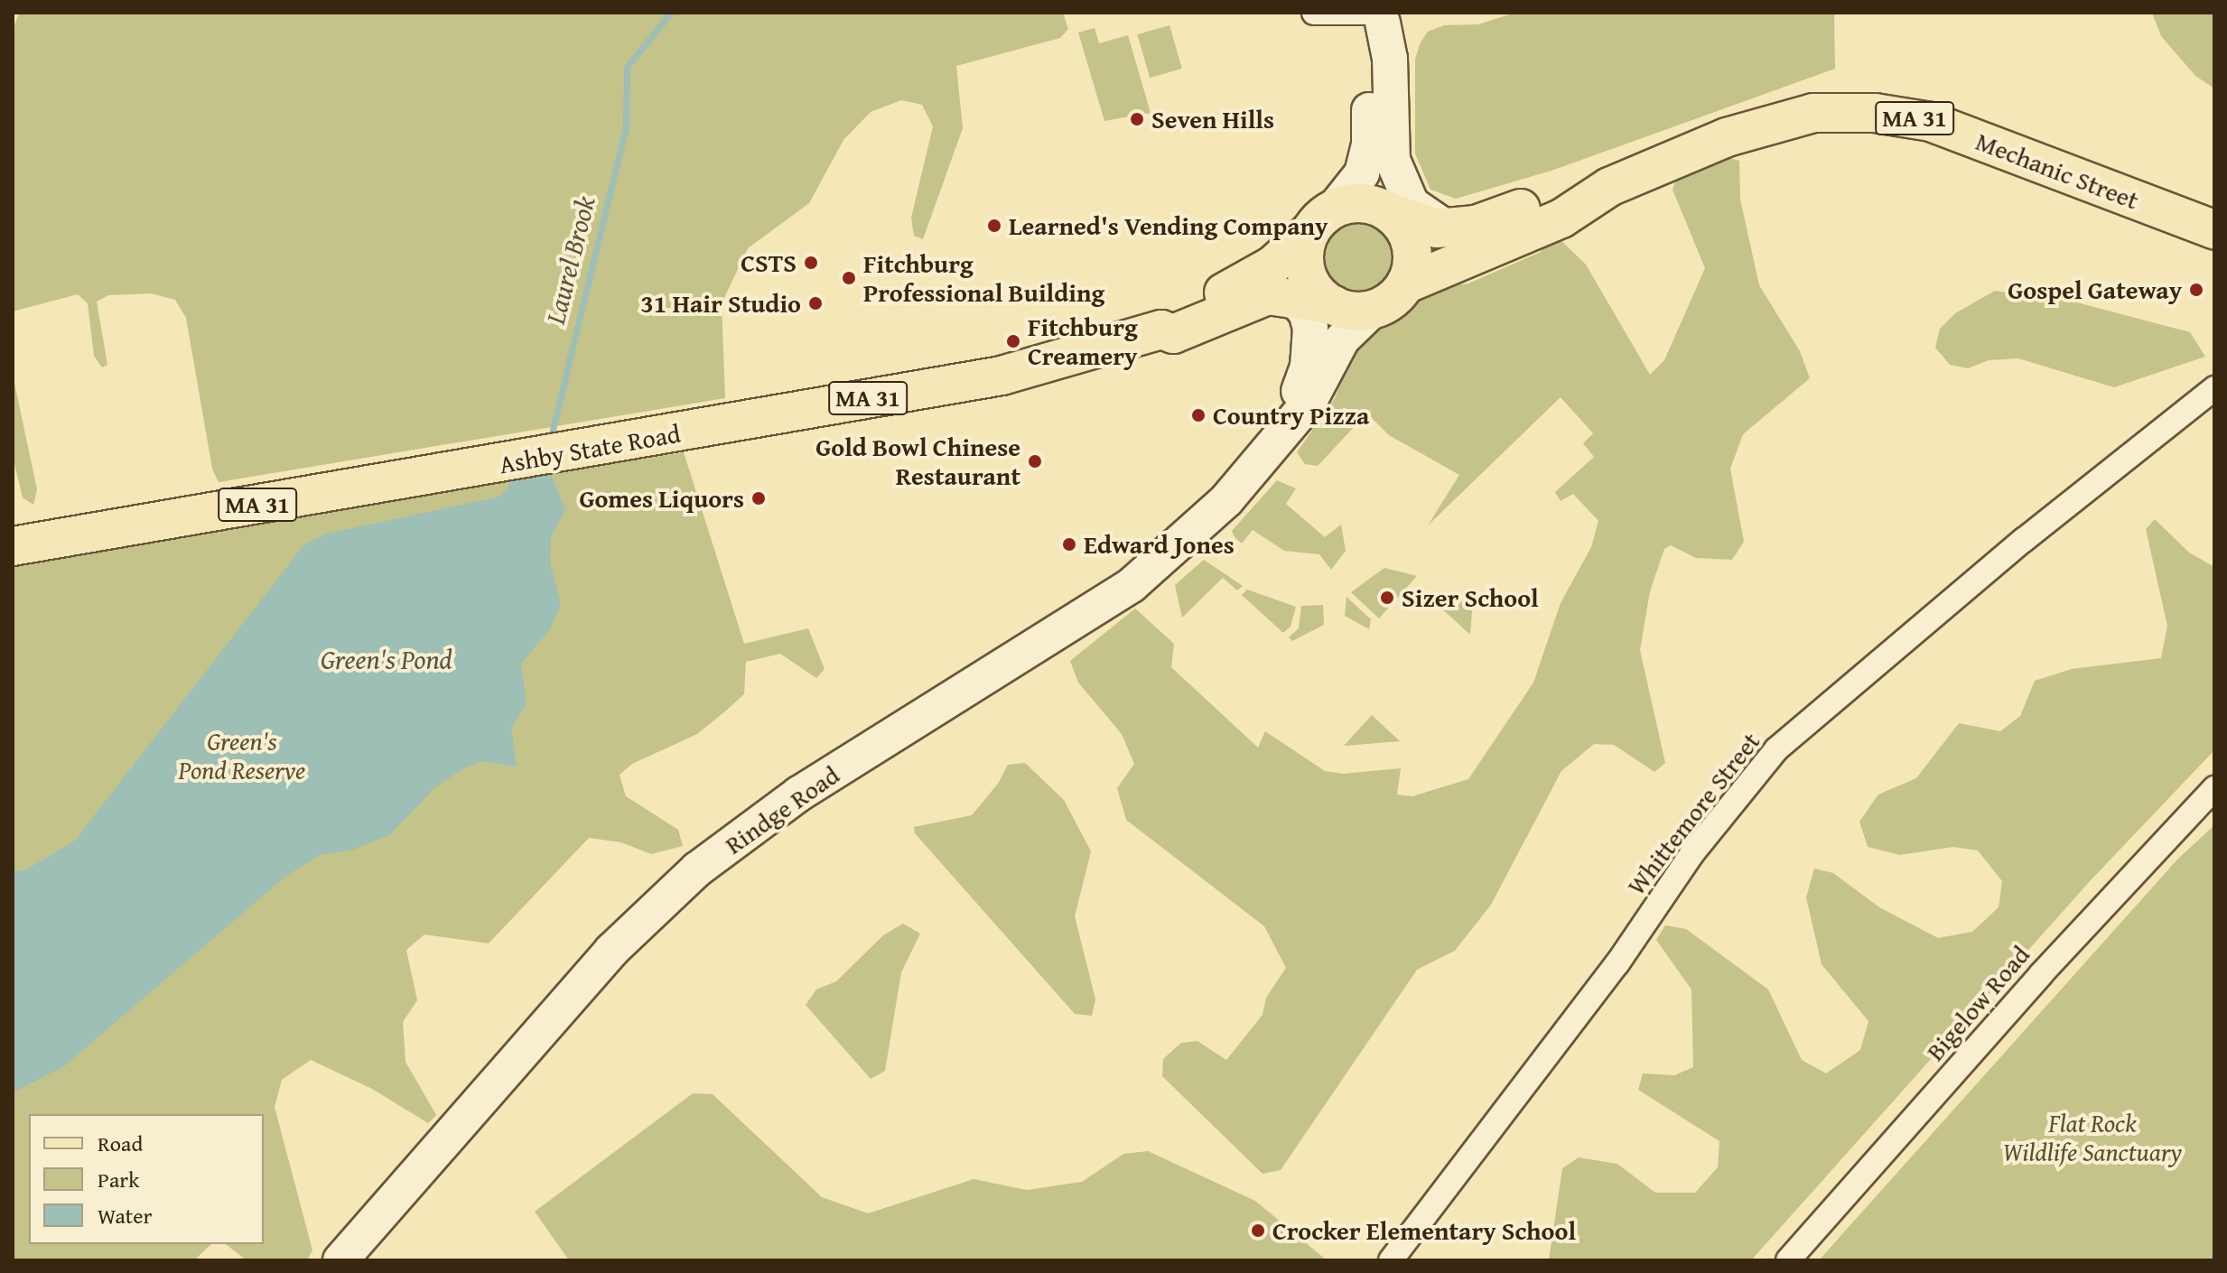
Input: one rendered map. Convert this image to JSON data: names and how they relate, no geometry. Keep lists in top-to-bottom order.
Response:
{
  "streets": {
    "main road": ["MA 31", "Mechanic Street", "Ashby State Road"],
    "street": ["Rindge Road", "Whittemore Street", "Bigelow Road"]
  },
  "crossings": [
    ["MA 31", "Mechanic Street"],
    ["MA 31", "Ashby State Road"],
    ["MA 31", "Rindge Road"],
    ["Mechanic Street", "Ashby State Road"],
    ["Mechanic Street", "Rindge Road"],
    ["Ashby State Road", "Rindge Road"]
  ],
  "water": ["Laurel Brook", "Green's Pond"],
  "parks": ["Green's Pond Reserve", "Flat Rock Wildlife Sanctuary"],
  "places": [
    "Seven Hills",
    "Learned's Vending Company",
    "CSTS",
    "Fitchburg Professional Building",
    "Gospel Gateway",
    "31 Hair Studio",
    "Fitchburg Creamery",
    "Country Pizza",
    "Gold Bowl Chinese Restaurant",
    "Gomes Liquors",
    "Edward Jones",
    "Sizer School",
    "Crocker Elementary School"
  ],
  "legend": ["Road", "Park", "Water"]
}
